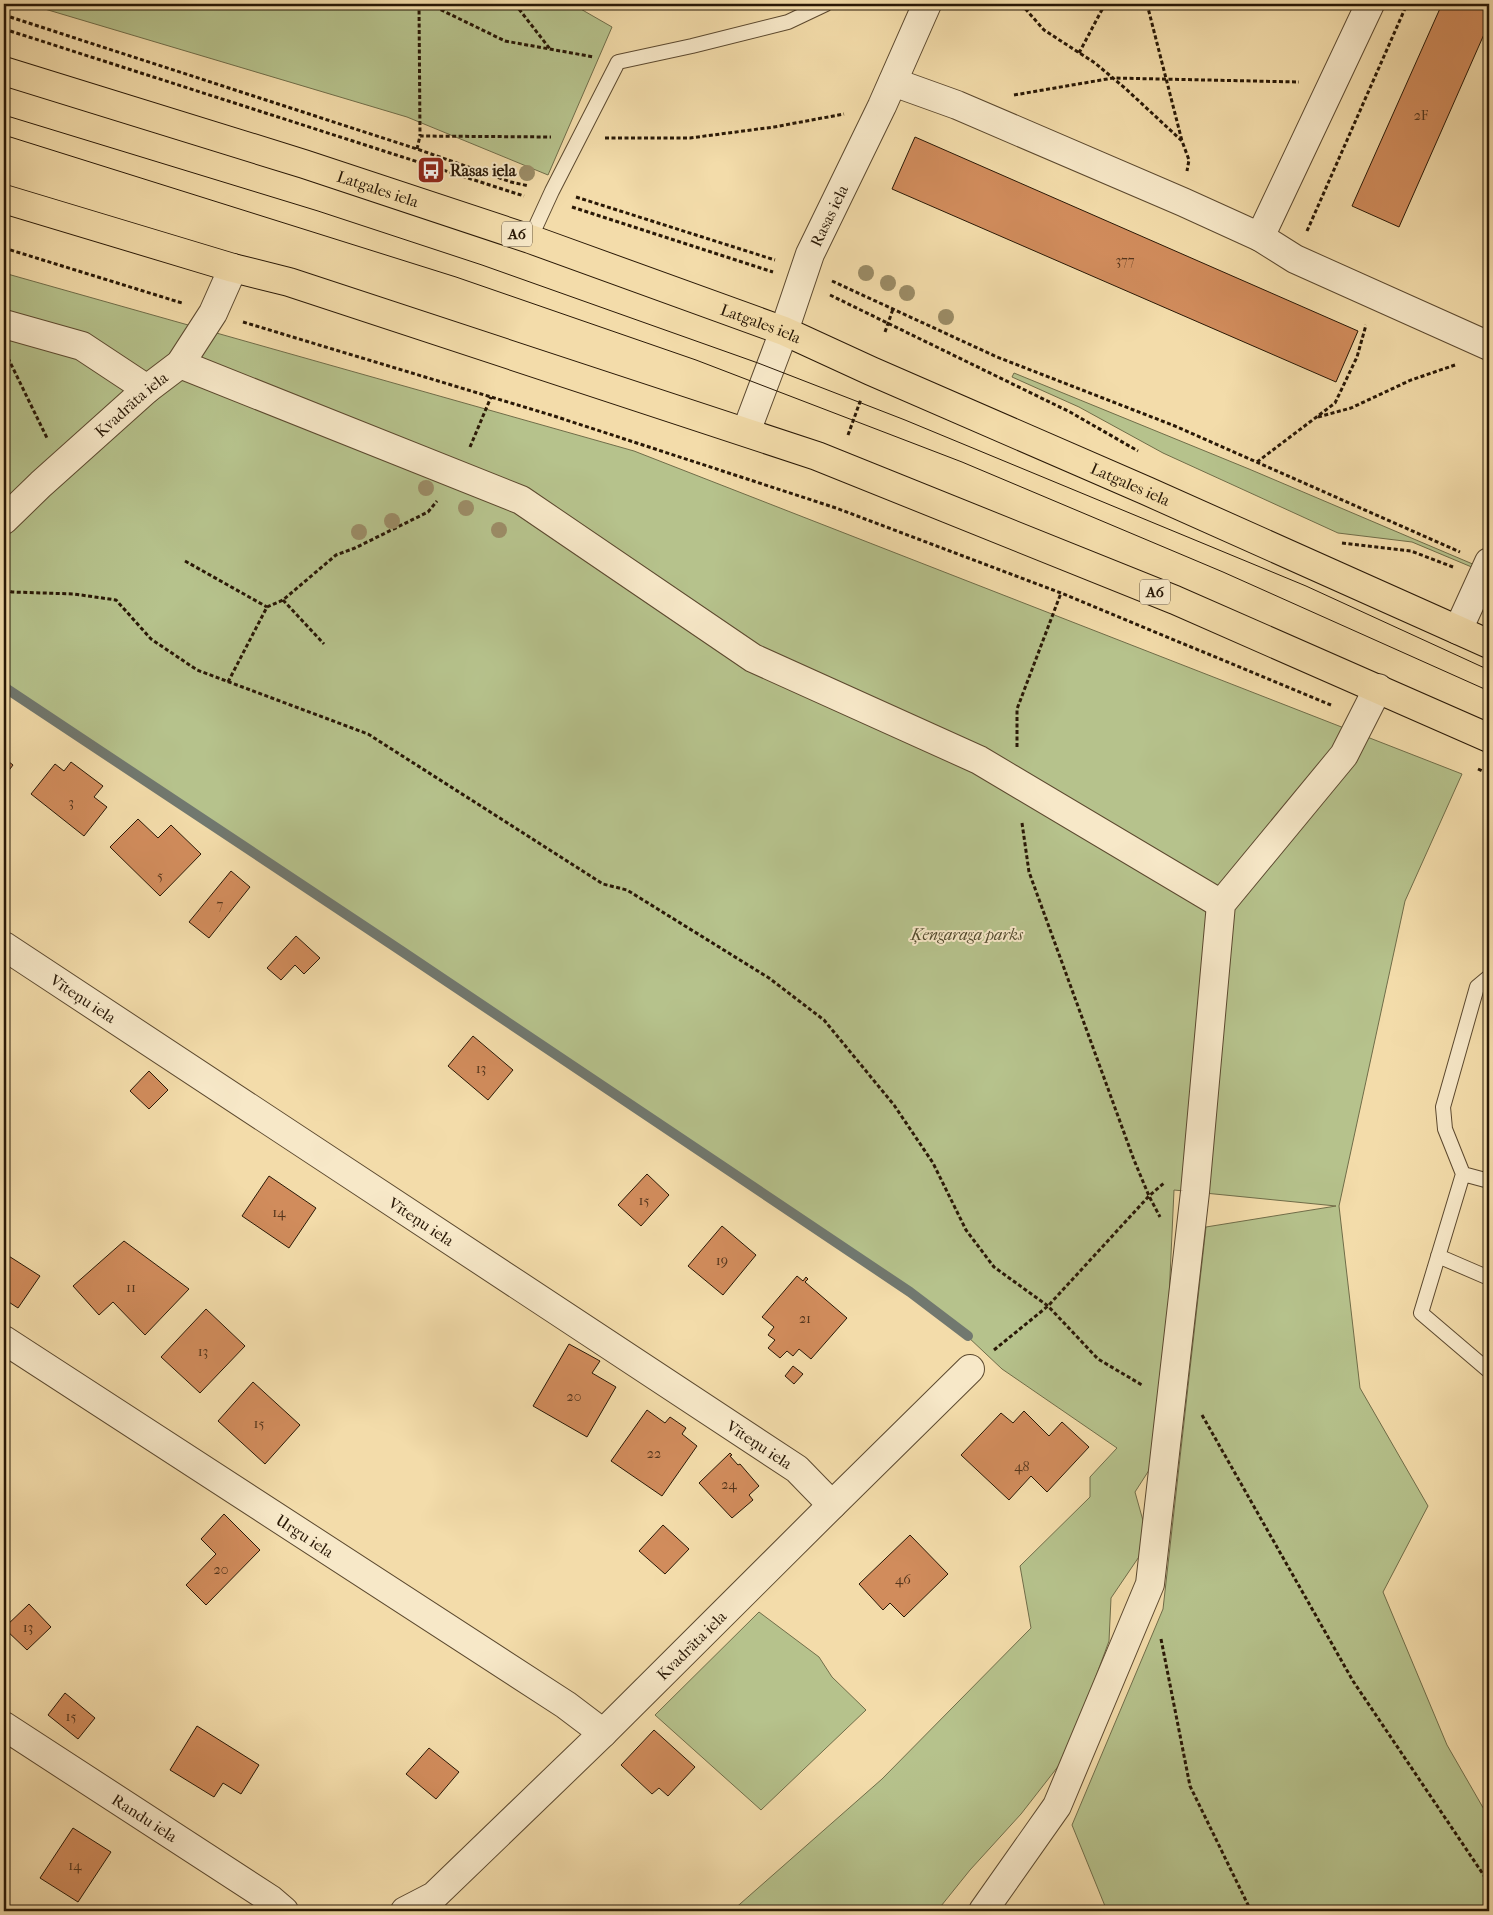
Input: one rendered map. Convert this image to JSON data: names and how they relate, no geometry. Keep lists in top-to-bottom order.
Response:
{
  "streets": {
    "highway": ["Latgales iela", "A6"],
    "street": [
      "Rasas iela",
      "Kvadrāta iela",
      "Vīteņu iela",
      "Urgu iela",
      "Randu iela"
    ]
  },
  "crossings": [
    ["Latgales iela", "Rasas iela"],
    ["Rasas iela", "A6"],
    ["A6", "Kvadrāta iela"],
    ["Kvadrāta iela", "Vīteņu iela"],
    ["Kvadrāta iela", "Urgu iela"]
  ],
  "parks": ["Ķengaraga parks"],
  "places": {
    "bus stop": ["Rasas iela"]
  },
  "house_numbers": [
    "2F",
    "377",
    "3",
    "5",
    "7",
    "13",
    "15",
    "14",
    "19",
    "11",
    "21",
    "13",
    "20",
    "15",
    "22",
    "48",
    "24",
    "20",
    "46",
    "13",
    "15",
    "14"
  ]
}
